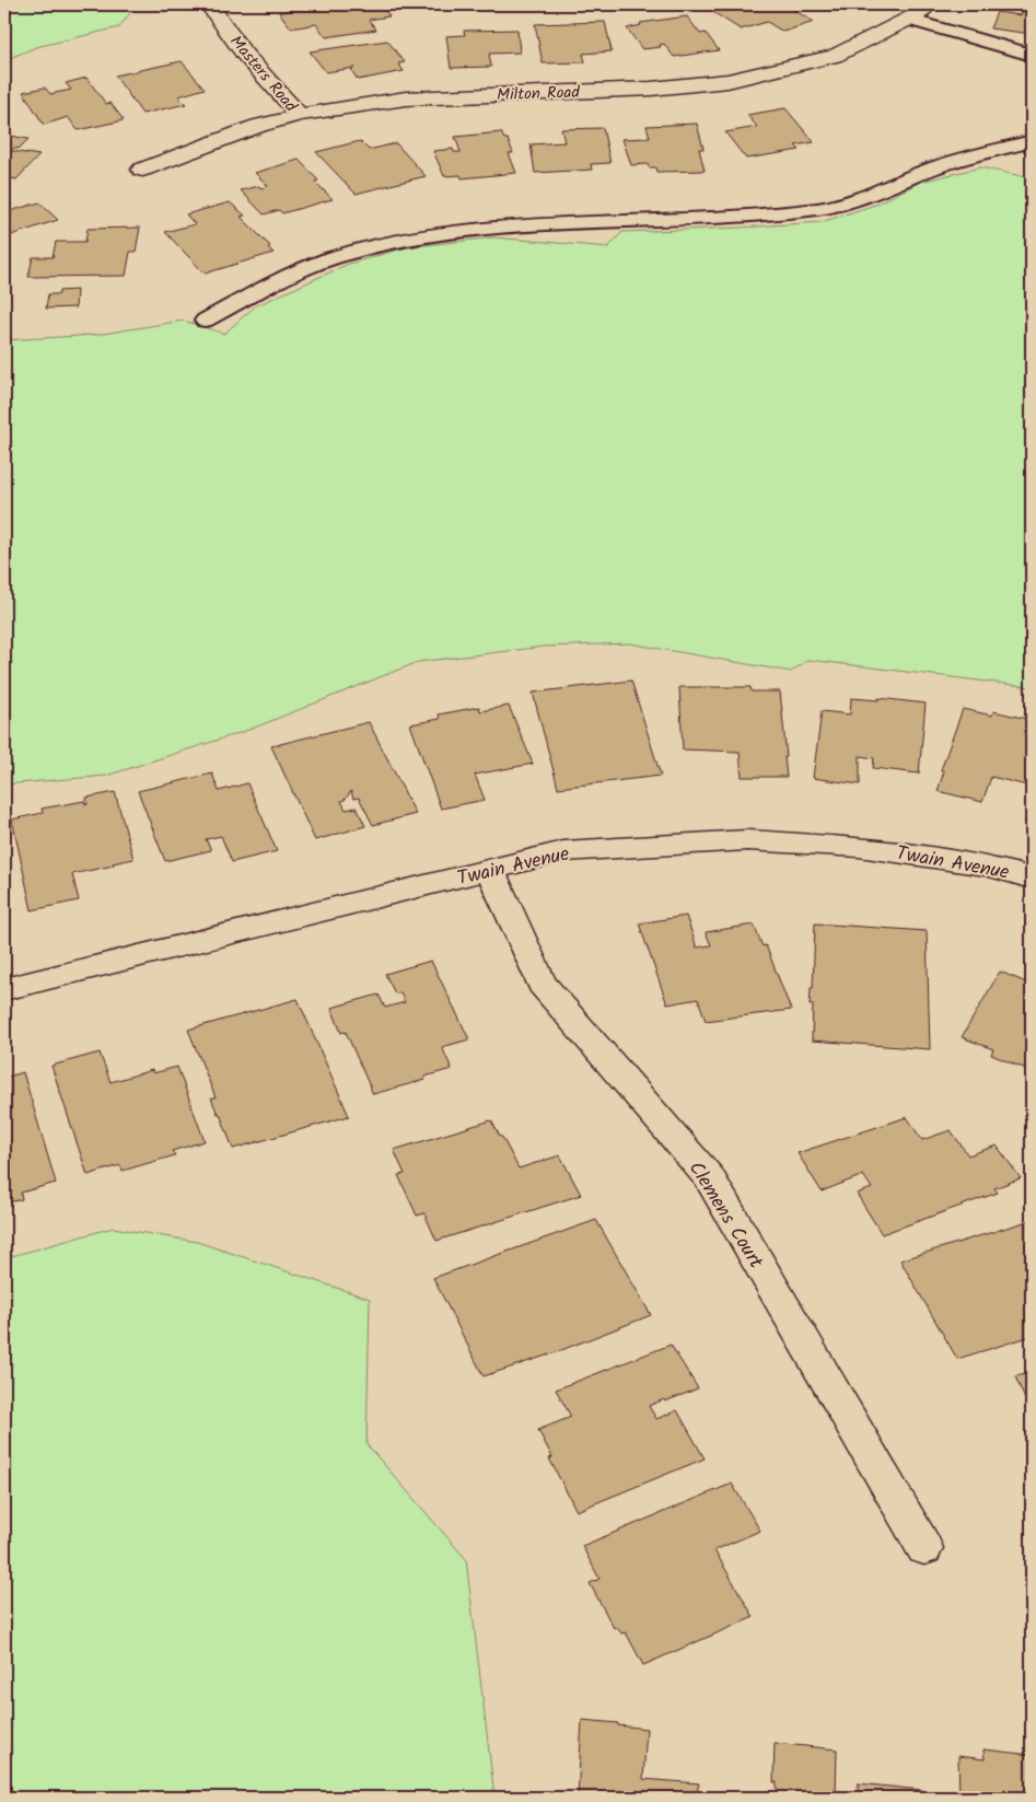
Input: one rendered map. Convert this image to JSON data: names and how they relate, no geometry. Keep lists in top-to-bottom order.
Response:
{
  "streets": {
    "street": [
      "Masters Road",
      "Milton Road",
      "Twain Avenue",
      "Clemens Court"
    ]
  },
  "crossings": [
    ["Masters Road", "Milton Road"],
    ["Twain Avenue", "Clemens Court"]
  ]
}
